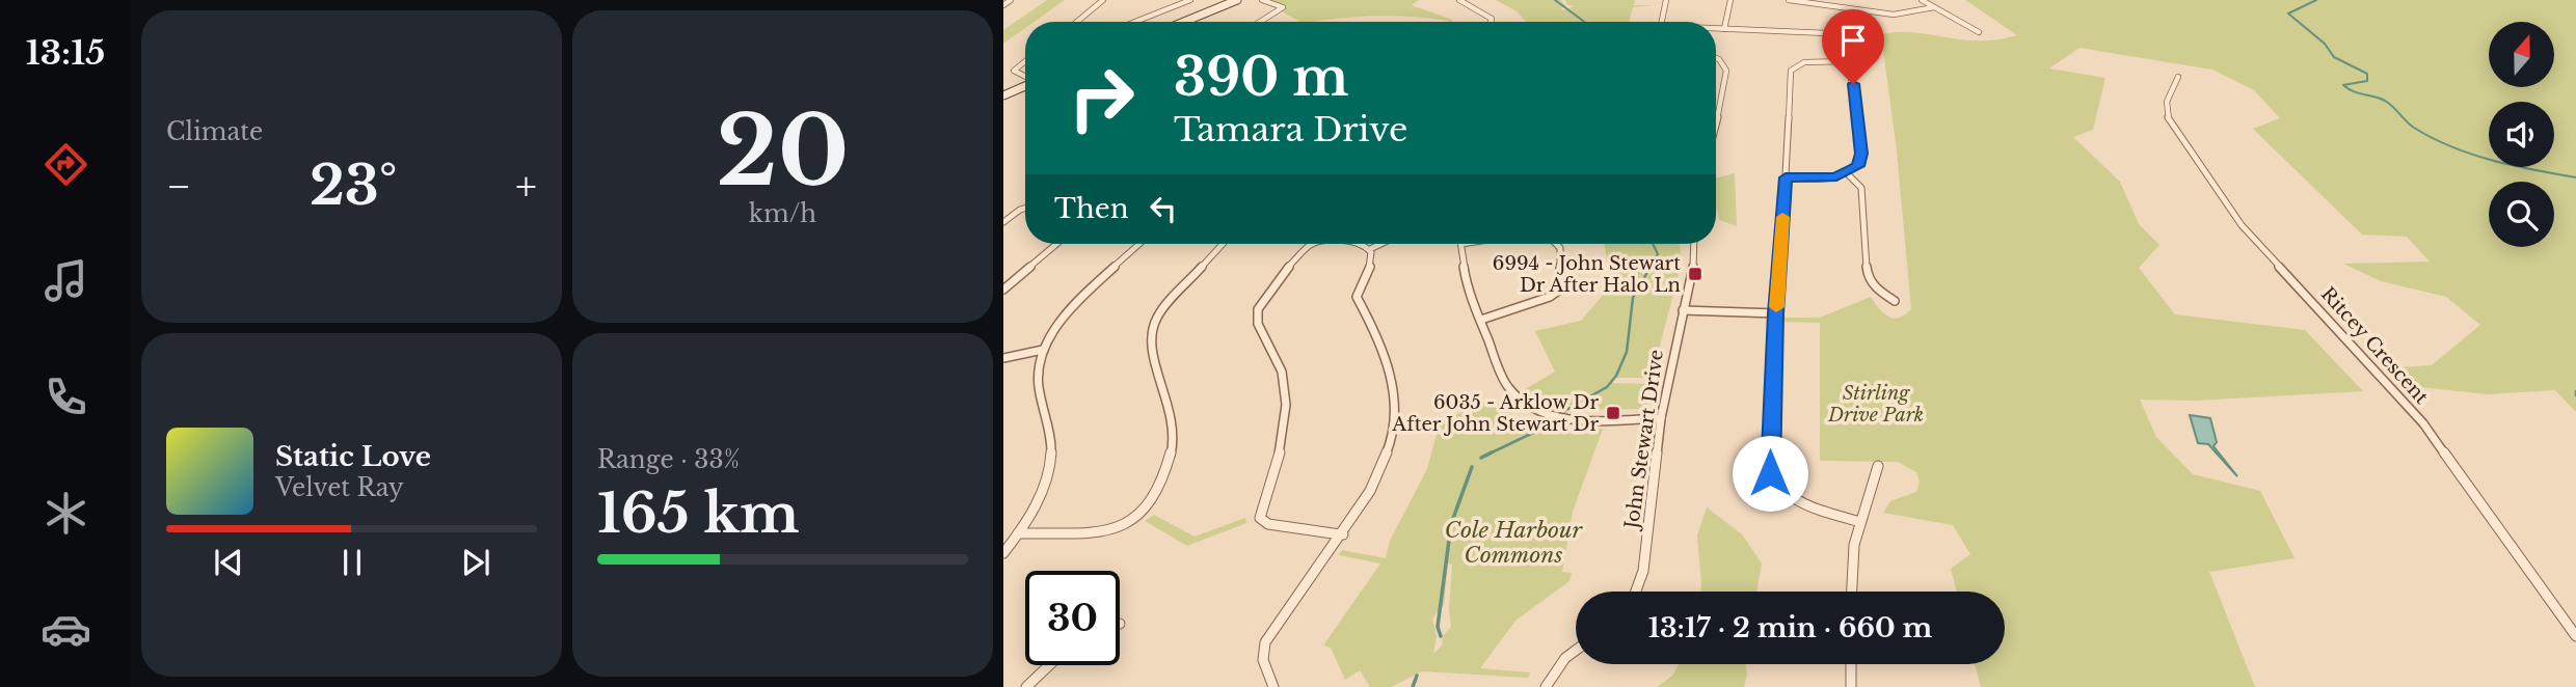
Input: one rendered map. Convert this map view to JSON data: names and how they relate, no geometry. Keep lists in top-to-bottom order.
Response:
{
  "streets": {
    "street": ["Ritcey Crescent", "John Stewart Drive"]
  },
  "parks": ["Stirling Drive Park", "Cole Harbour Commons"],
  "places": {
    "transit": ["6994 - John Stewart Dr After Halo Ln", "6035 - Arklow Dr After John Stewart Dr"]
  },
  "north": "top",
  "page": {
    "tabs": "13:15",
    "tile": [
      "Climate",
      ["20", "km/h"],
      ["Range · 33%", "165 km"]
    ],
    "turn": ["390 m", "Tamara Drive"],
    "heat": ["−", "23°", "+"],
    "then": "Then",
    "song": ["Static Love", "Velvet Ray"],
    "limit": "30",
    "trip": "13:17 · 2 min · 660 m"
  }
}
